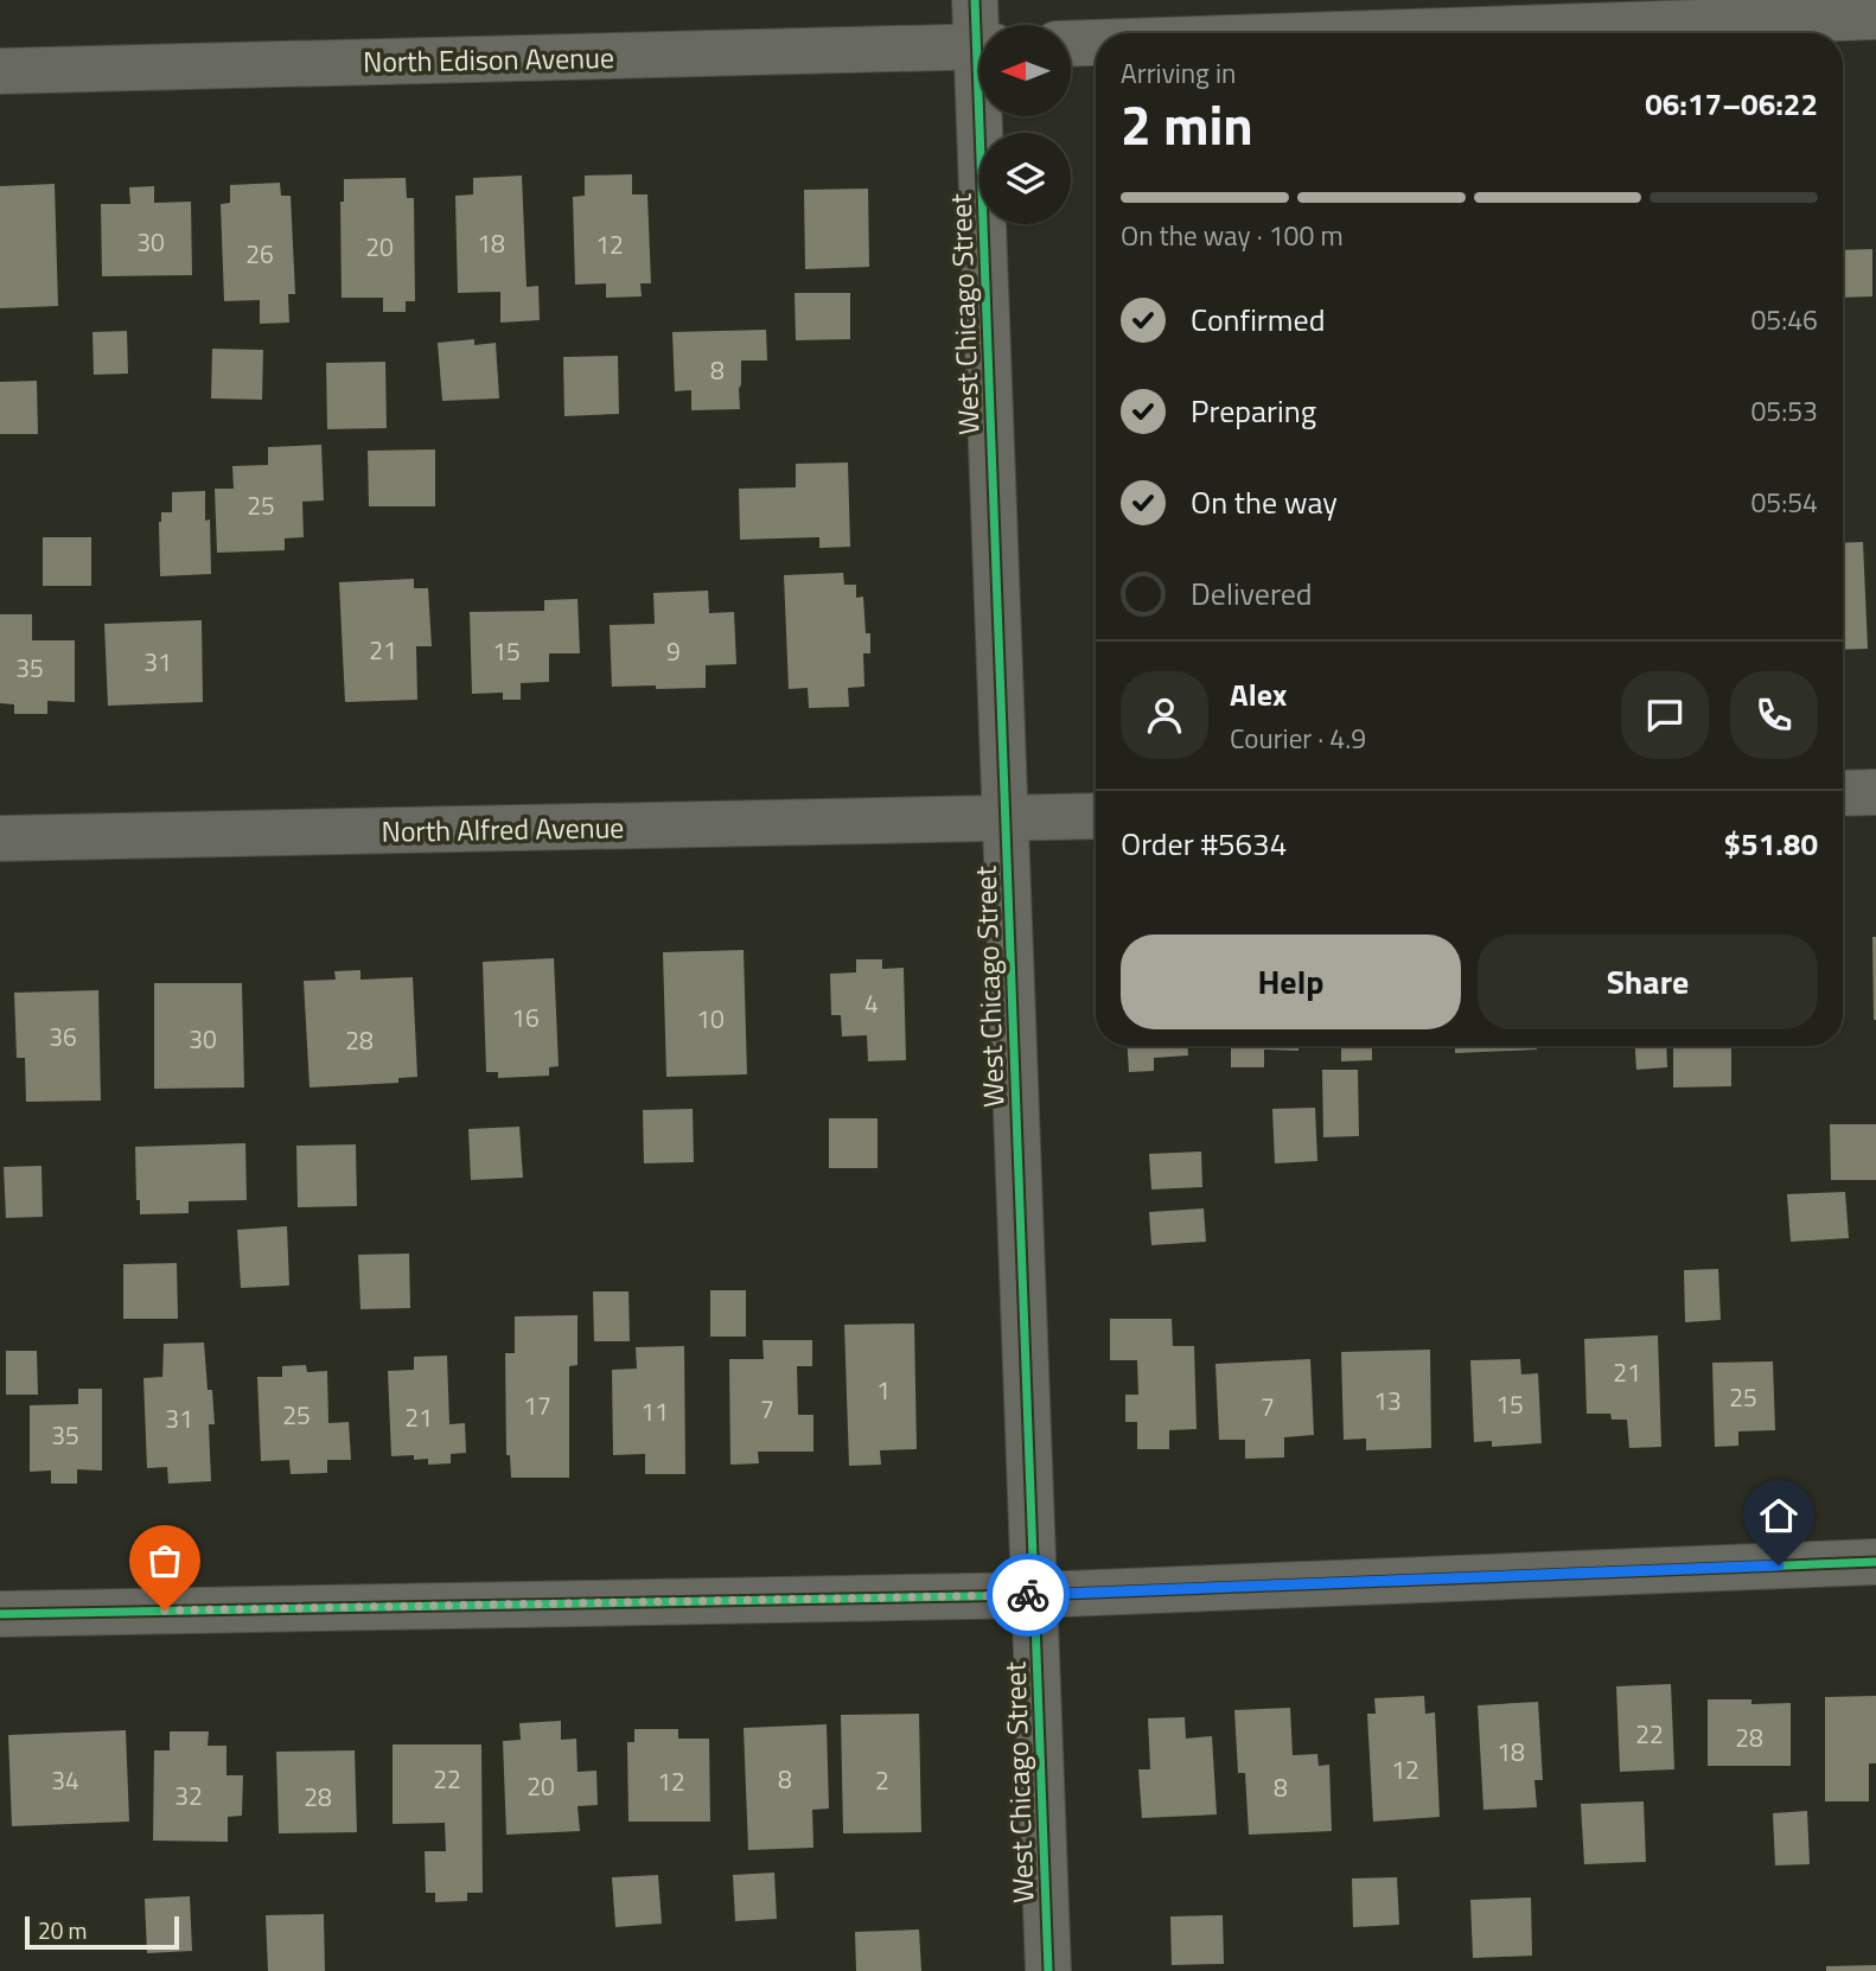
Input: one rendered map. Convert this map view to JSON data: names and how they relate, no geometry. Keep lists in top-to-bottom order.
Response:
{
  "streets": {
    "street": ["North Edison Avenue", "West Chicago Street", "North Alfred Avenue"]
  },
  "crossings": [
    ["West Chicago Street", "North Alfred Avenue"]
  ],
  "house_numbers": [
    "30",
    "18",
    "12",
    "20",
    "26",
    "8",
    "25",
    "21",
    "15",
    "9",
    "31",
    "35",
    "4",
    "16",
    "10",
    "36",
    "30",
    "28",
    "21",
    "1",
    "25",
    "13",
    "15",
    "17",
    "7",
    "7",
    "11",
    "25",
    "21",
    "31",
    "35",
    "22",
    "28",
    "18",
    "12",
    "22",
    "8",
    "34",
    "2",
    "12",
    "20",
    "8",
    "32",
    "28"
  ],
  "scale_bar": "20 m",
  "north": "left",
  "page": {
    "heading": ["2 min", "Arriving in", "06:17–06:22"],
    "panel": [
      "Alex",
      "Courier · 4.9",
      "Order #5634",
      "$51.80"
    ],
    "bar": "On the way · 100 m",
    "list": [
      ["Confirmed", "05:46"],
      ["Preparing", "05:53"],
      ["On the way", "05:54"],
      "Delivered"
    ],
    "buttons": ["Help", "Share"],
    "scale": "20 m"
  }
}
